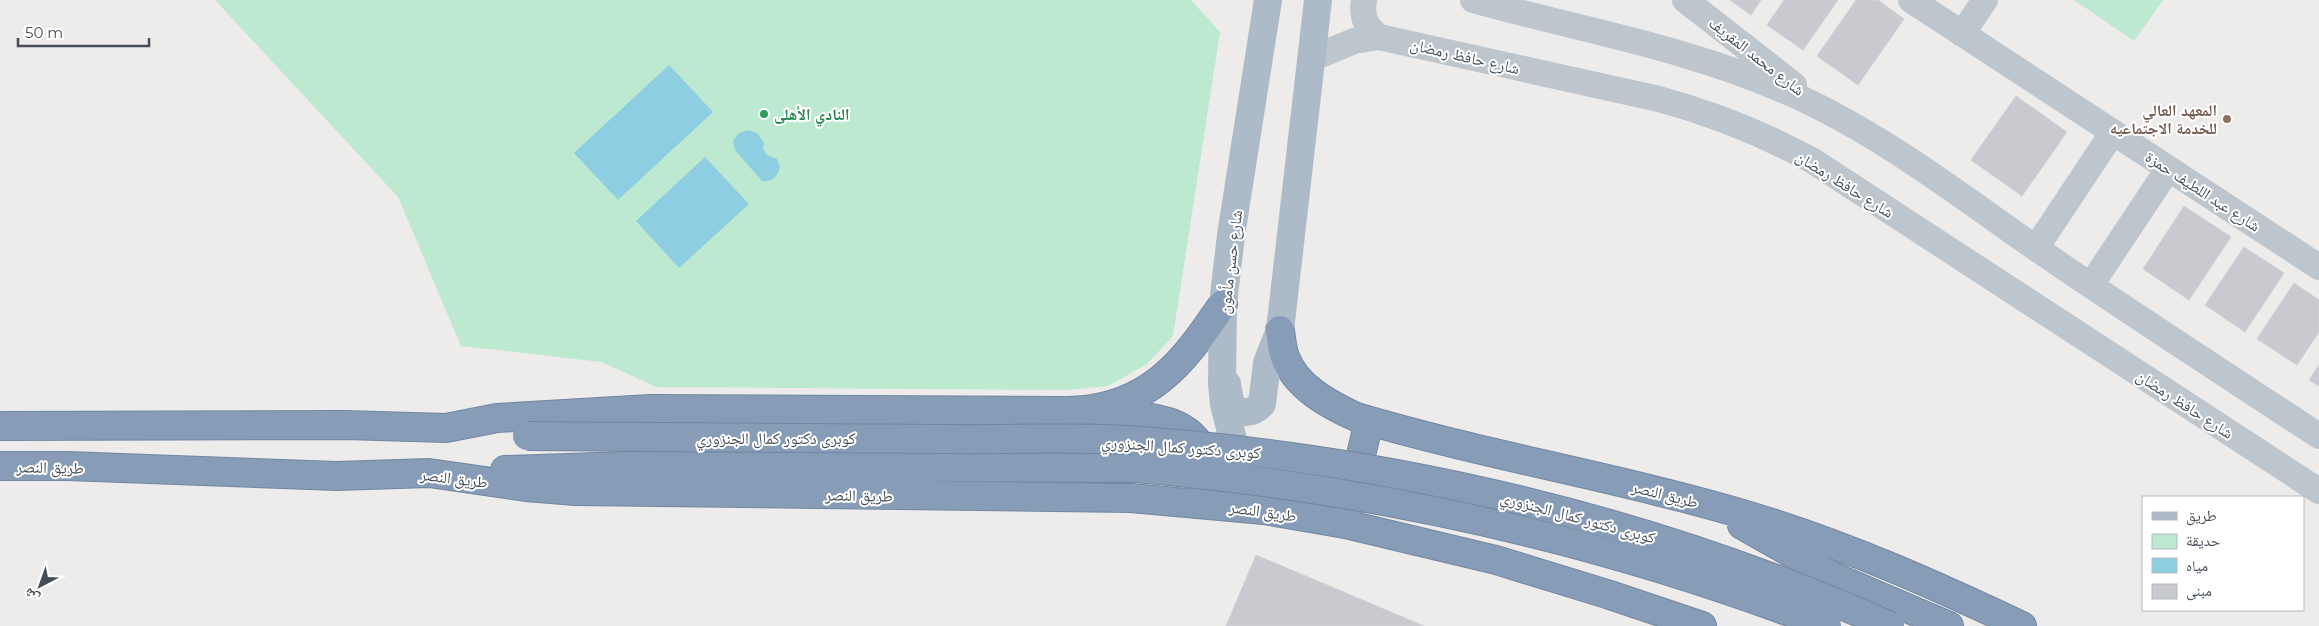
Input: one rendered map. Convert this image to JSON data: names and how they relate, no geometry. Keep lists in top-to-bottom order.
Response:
{
  "streets": {
    "highway": ["كوبرى دكتور كمال الجنزوري", "طريق النصر"],
    "main road": ["شارع حسن مأمون"],
    "street": ["شارع حافظ رمضان", "شارع محمد المقريف", "شارع عبد اللطيف حمزة"]
  },
  "crossings": [
    ["شارع حسن مأمون", "طريق النصر"],
    ["كوبرى دكتور كمال الجنزوري", "طريق النصر"]
  ],
  "places": ["النادي الأهلى", "المعهد العالي للخدمة الاجتماعيه"],
  "legend": [
    "طريق",
    "حديقة",
    "مياه",
    "مبنى"
  ],
  "scale_bar": "50 m",
  "north": "bottom left"
}
